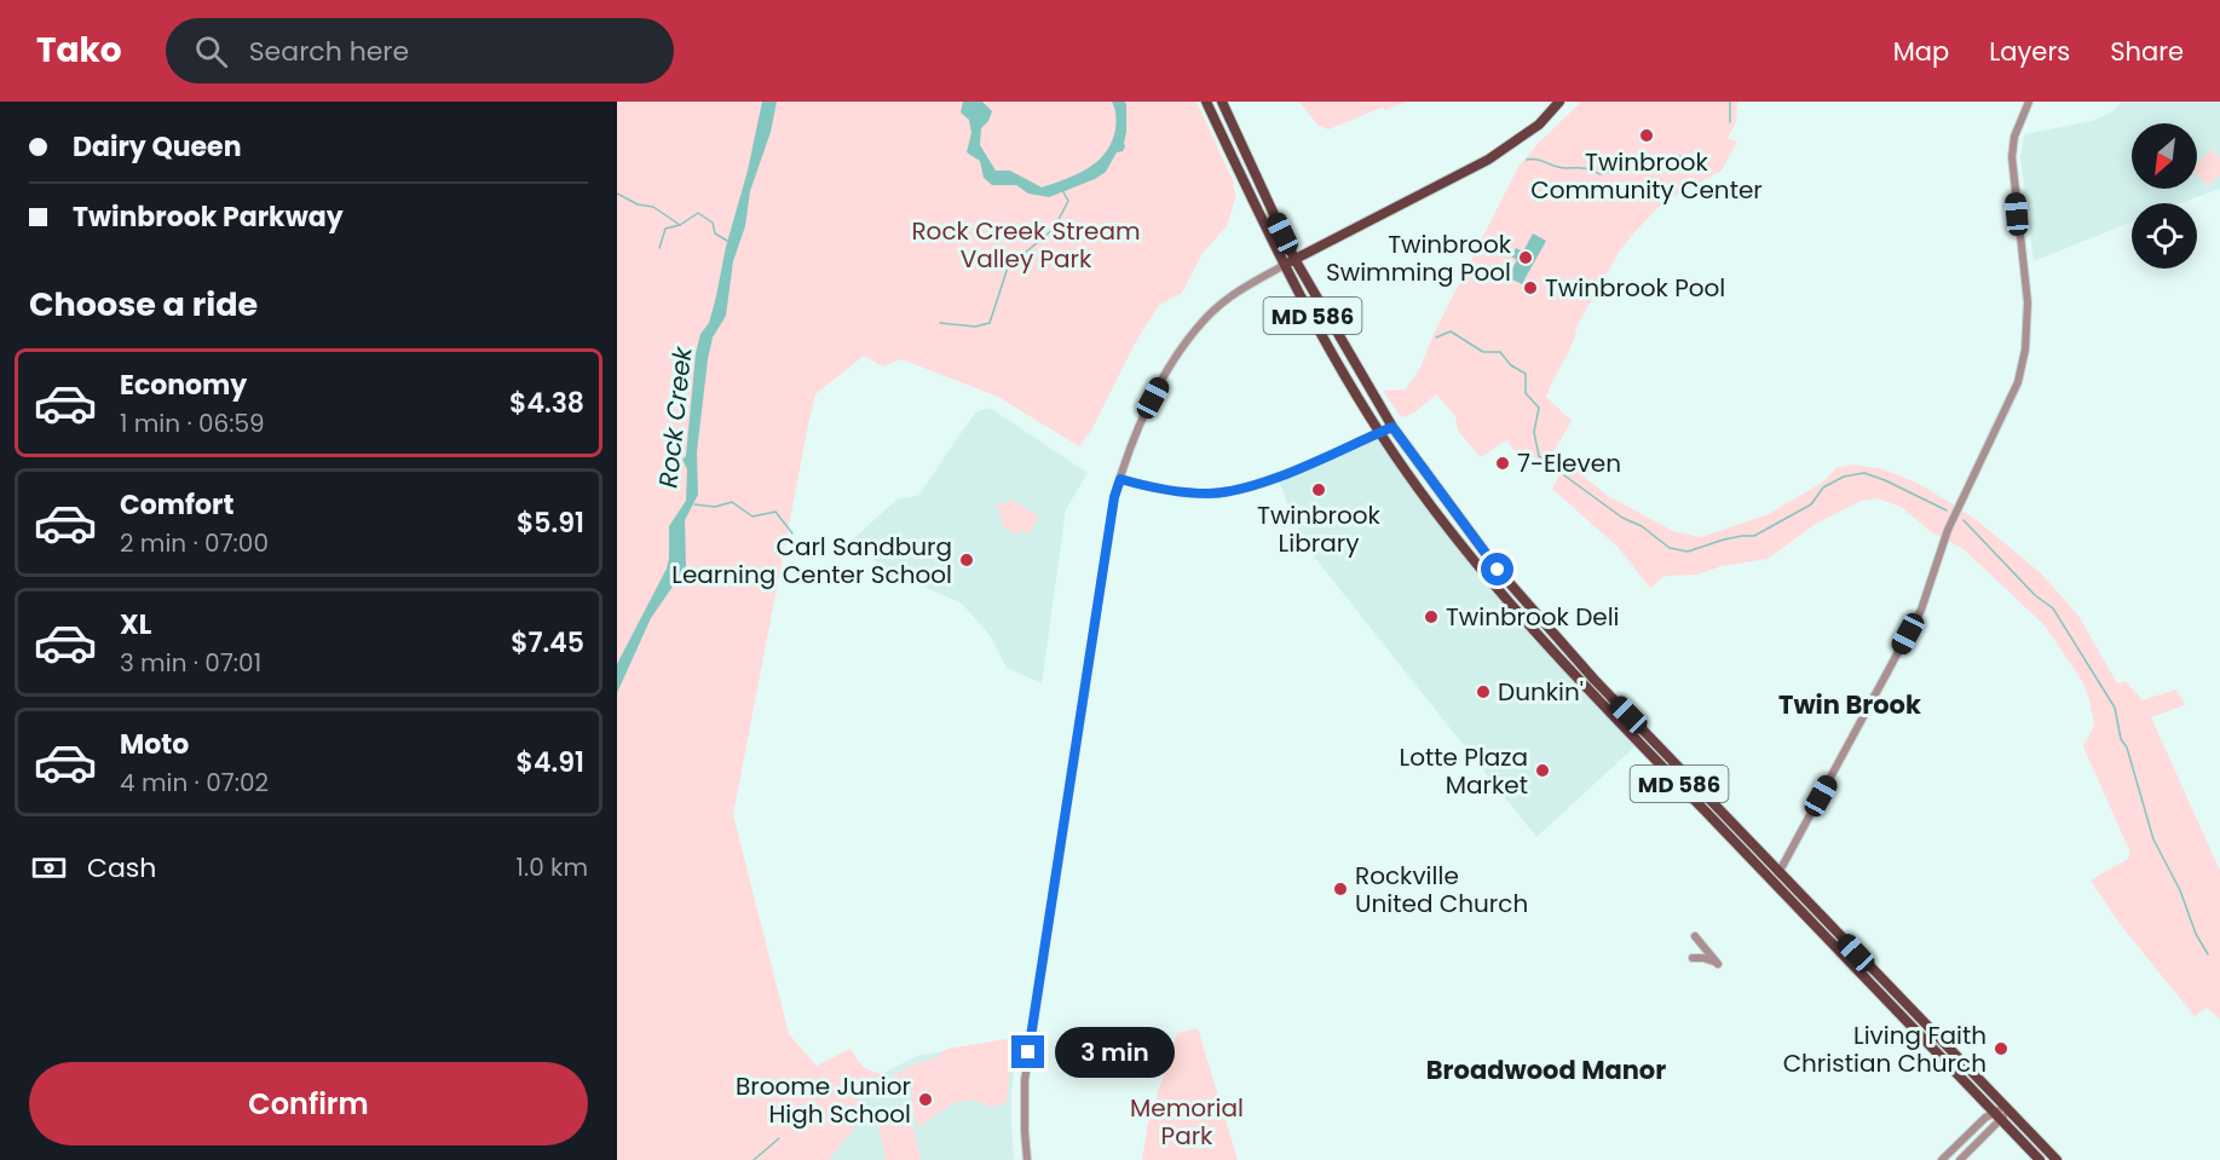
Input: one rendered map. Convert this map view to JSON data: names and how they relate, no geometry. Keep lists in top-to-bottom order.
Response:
{
  "streets": {
    "main road": ["MD 586"]
  },
  "districts": ["Twin Brook", "Broadwood Manor"],
  "water": ["Rock Creek"],
  "parks": ["Rock Creek Stream Valley Park", "Memorial Park"],
  "places": [
    "Twinbrook Community Center",
    "Twinbrook Swimming Pool",
    "Twinbrook Pool",
    "7-Eleven",
    "Twinbrook Library",
    "Carl Sandburg Learning Center School",
    "Twinbrook Deli",
    "Dunkin'",
    "Lotte Plaza Market",
    "Rockville United Church",
    "Living Faith Christian Church",
    "Broome Junior High School"
  ],
  "north": "bottom left",
  "page": {
    "header": "Tako",
    "search": "Search here",
    "nav": ["Map", "Layers", "Share"],
    "banner": ["Dairy Queen", "Twinbrook Parkway"],
    "heading": "Choose a ride",
    "list": [
      {
        "name": "Economy",
        "note": "1 min · 06:59",
        "value": "$4.38"
      },
      {
        "name": "Comfort",
        "note": "2 min · 07:00",
        "value": "$5.91"
      },
      {
        "name": "XL",
        "note": "3 min · 07:01",
        "value": "$7.45"
      },
      {
        "name": "Moto",
        "note": "4 min · 07:02",
        "value": "$4.91"
      }
    ],
    "pay": ["Cash", "1.0 km"],
    "bubble": "3 min",
    "buttons": "Confirm"
  }
}
